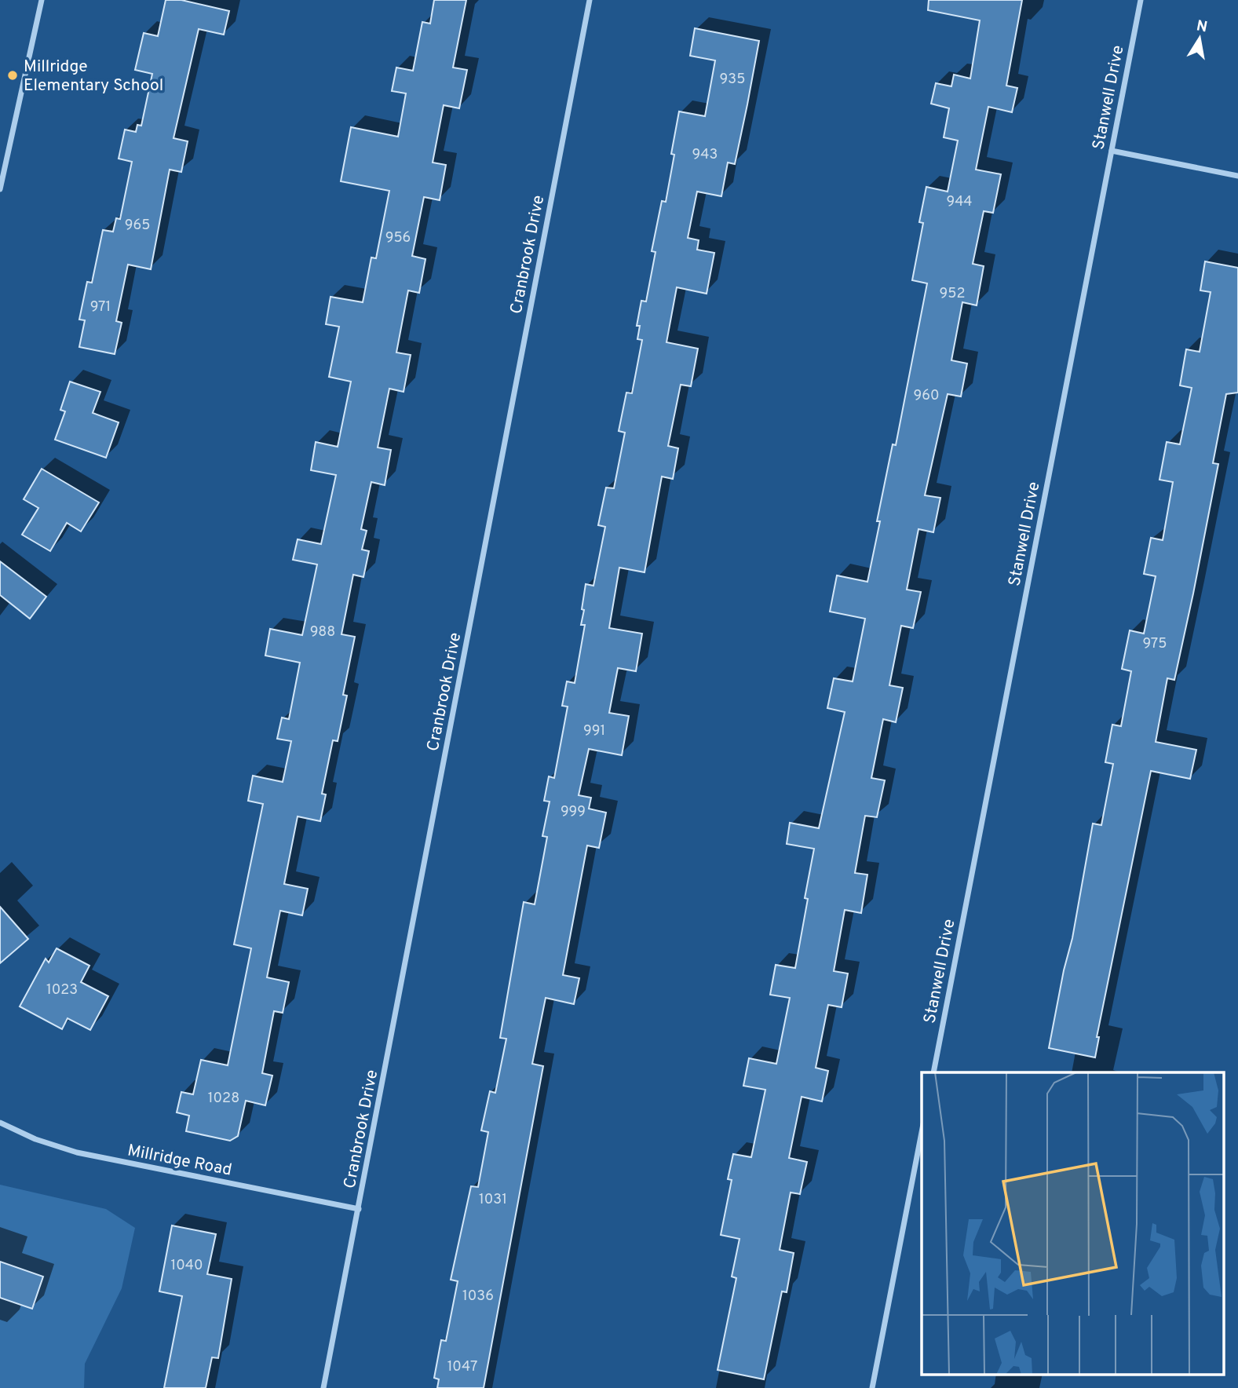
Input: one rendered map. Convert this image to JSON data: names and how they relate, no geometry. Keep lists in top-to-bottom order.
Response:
{
  "streets": {
    "street": ["Stanwell Drive", "Cranbrook Drive", "Millridge Road"]
  },
  "crossings": [
    ["Cranbrook Drive", "Millridge Road"]
  ],
  "places": ["Millridge Elementary School"],
  "house_numbers": [
    "935",
    "943",
    "944",
    "965",
    "956",
    "952",
    "971",
    "960",
    "988",
    "975",
    "991",
    "999",
    "1023",
    "1028",
    "1031",
    "1040",
    "1036",
    "1047"
  ],
  "north": "top"
}
